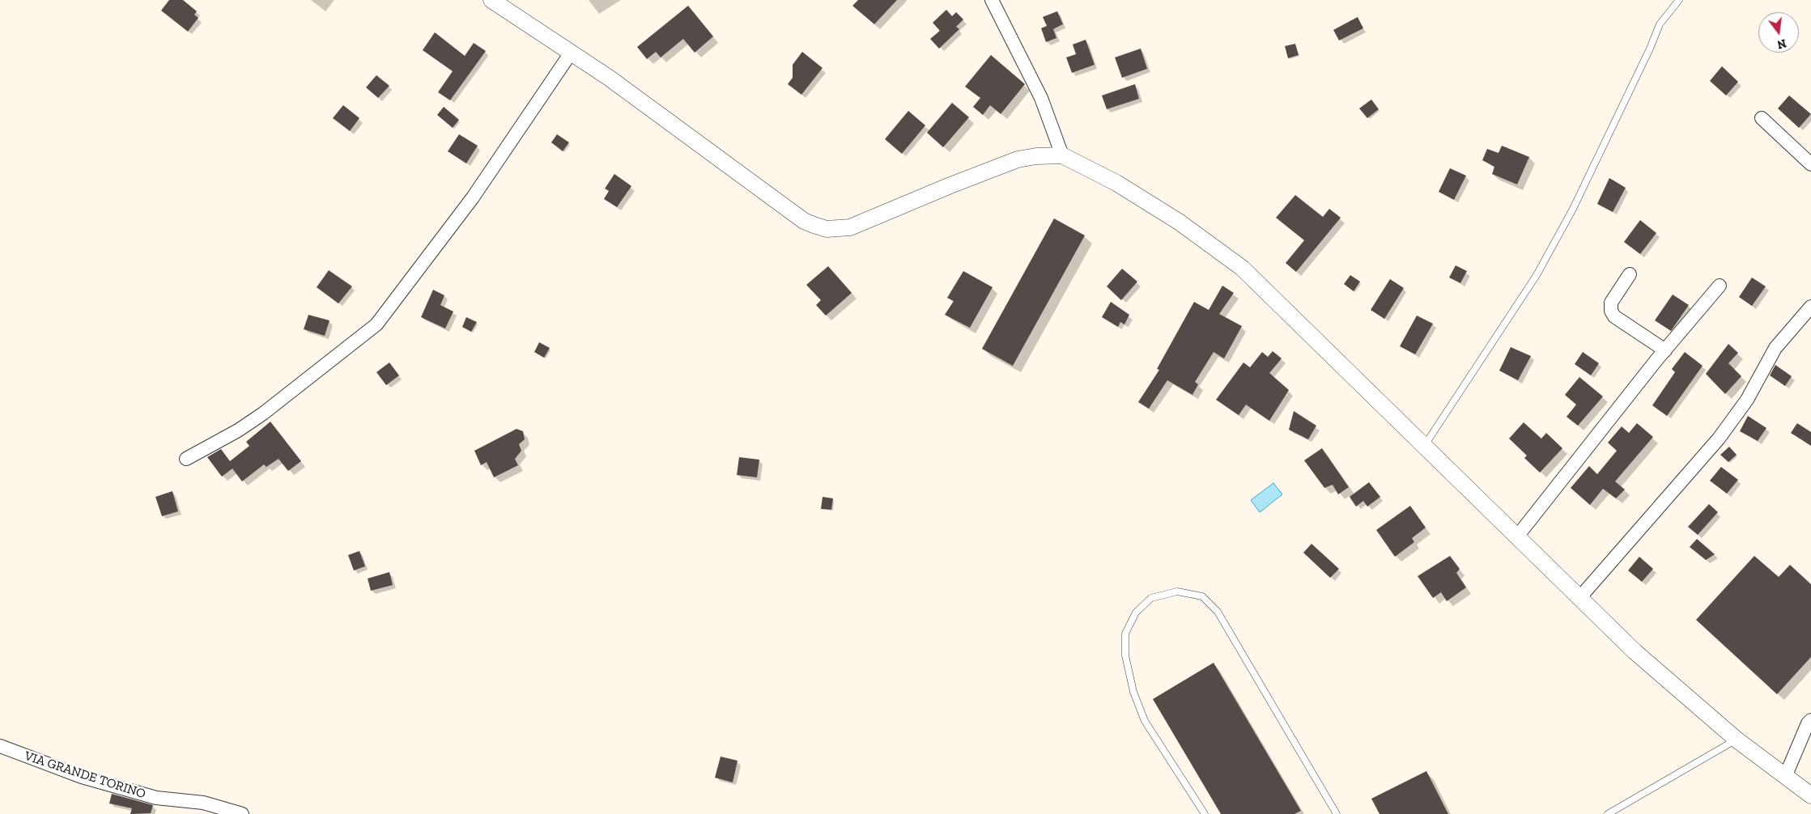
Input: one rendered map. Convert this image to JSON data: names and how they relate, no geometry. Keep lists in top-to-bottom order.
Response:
{
  "streets": {
    "street": ["VIA GRANDE TORINO"]
  },
  "north": "bottom"
}
